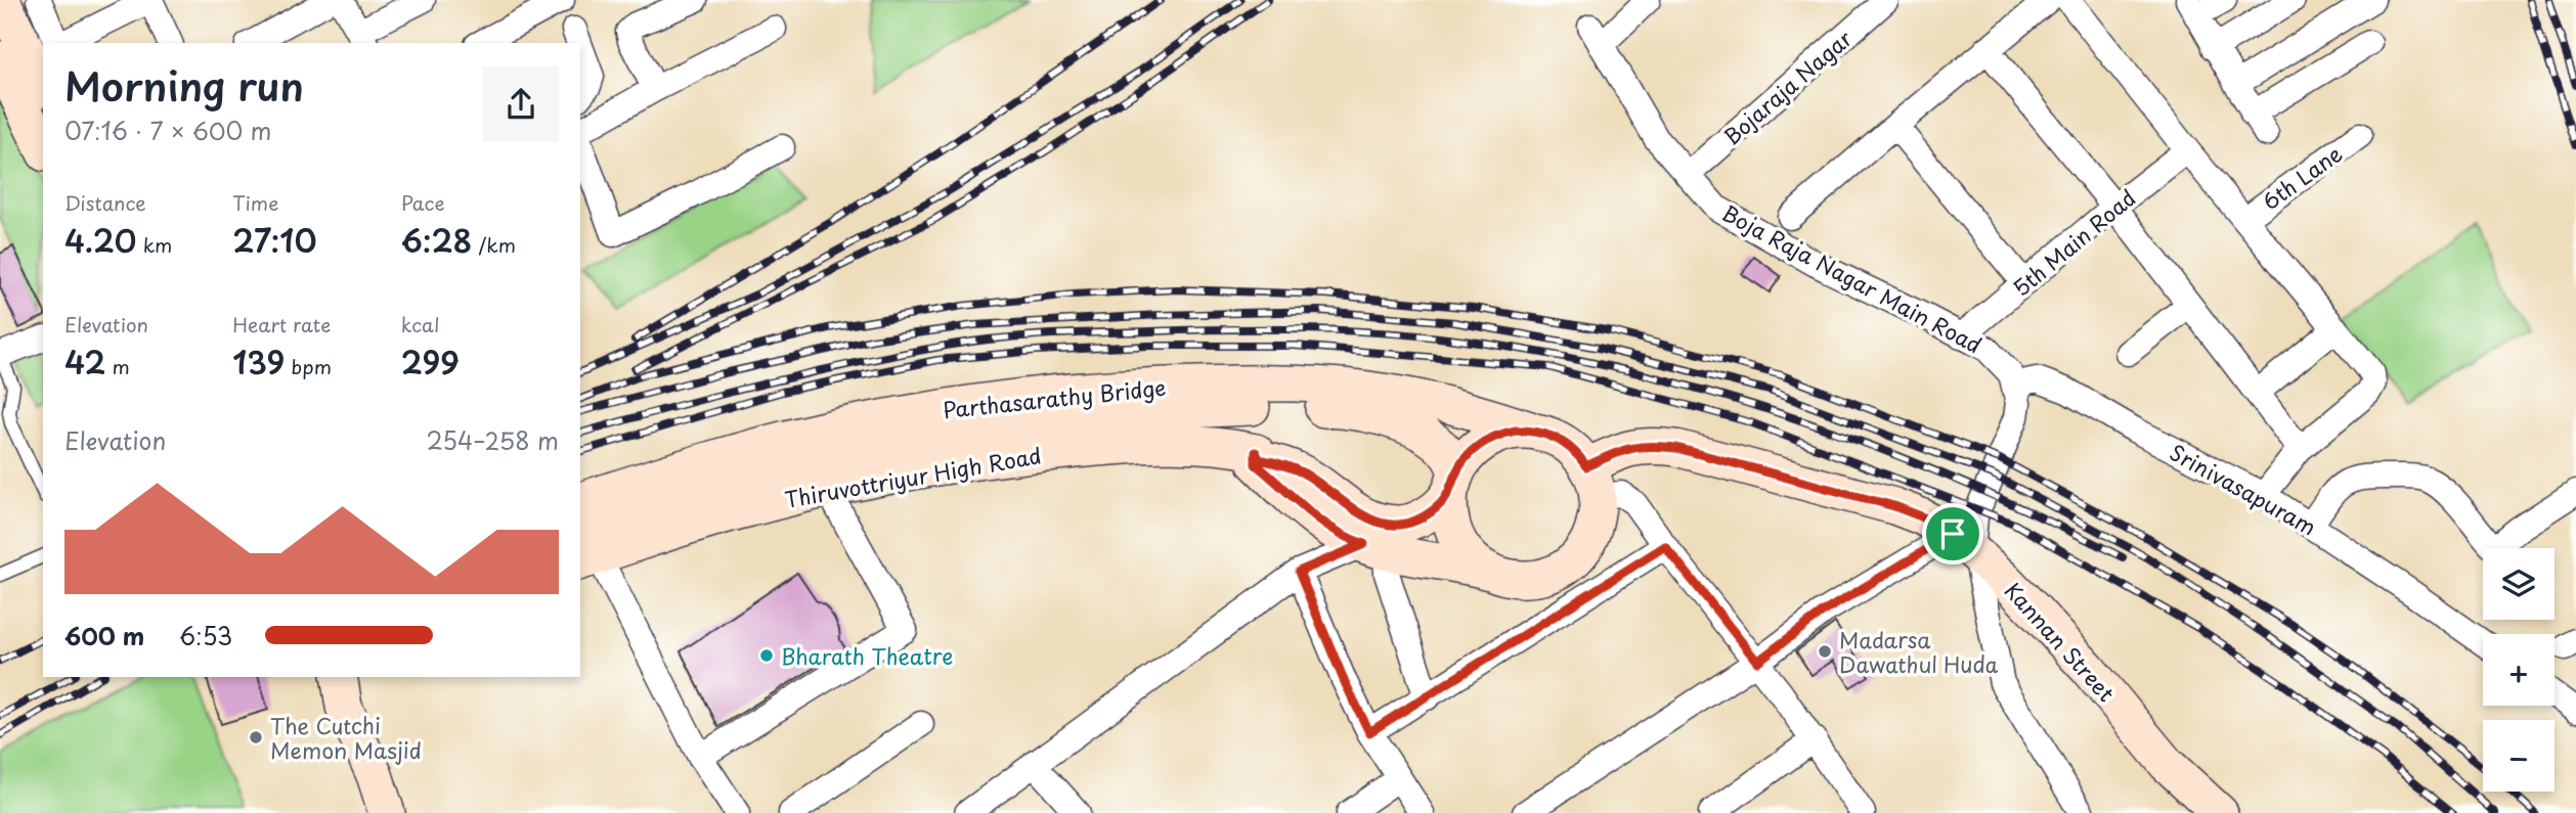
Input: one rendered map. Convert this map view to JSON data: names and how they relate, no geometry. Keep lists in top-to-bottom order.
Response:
{
  "streets": {
    "main road": ["Parthasarathy Bridge", "Thiruvottriyur High Road", "Kannan Street"],
    "street": [
      "Bojaraja Nagar",
      "6th Lane",
      "5th Main Road",
      "Boja Raja Nagar Main Road",
      "Srinivasapuram"
    ]
  },
  "crossings": [
    ["Bojaraja Nagar", "Boja Raja Nagar Main Road"],
    ["5th Main Road", "Boja Raja Nagar Main Road"],
    ["Boja Raja Nagar Main Road", "Srinivasapuram"],
    ["Parthasarathy Bridge", "Thiruvottriyur High Road"],
    ["Parthasarathy Bridge", "Kannan Street"],
    ["Thiruvottriyur High Road", "Kannan Street"]
  ],
  "places": ["Madarsa Dawathul Huda", "Bharath Theatre", "The Cutchi Memon Masjid"],
  "page": {
    "heading": ["Morning run", "07:16 · 7 × 600 m"],
    "stats": [
      ["Distance", "4.20 km"],
      ["Time", "27:10"],
      ["Pace", "6:28 /km"],
      ["Elevation", "42 m"],
      ["Heart rate", "139 bpm"],
      ["kcal", "299"]
    ],
    "chart": ["Elevation", "254–258 m"],
    "map_buttons": ["+", "−"],
    "list": [
      {
        "name": "600 m",
        "note": "6:53"
      }
    ]
  }
}
